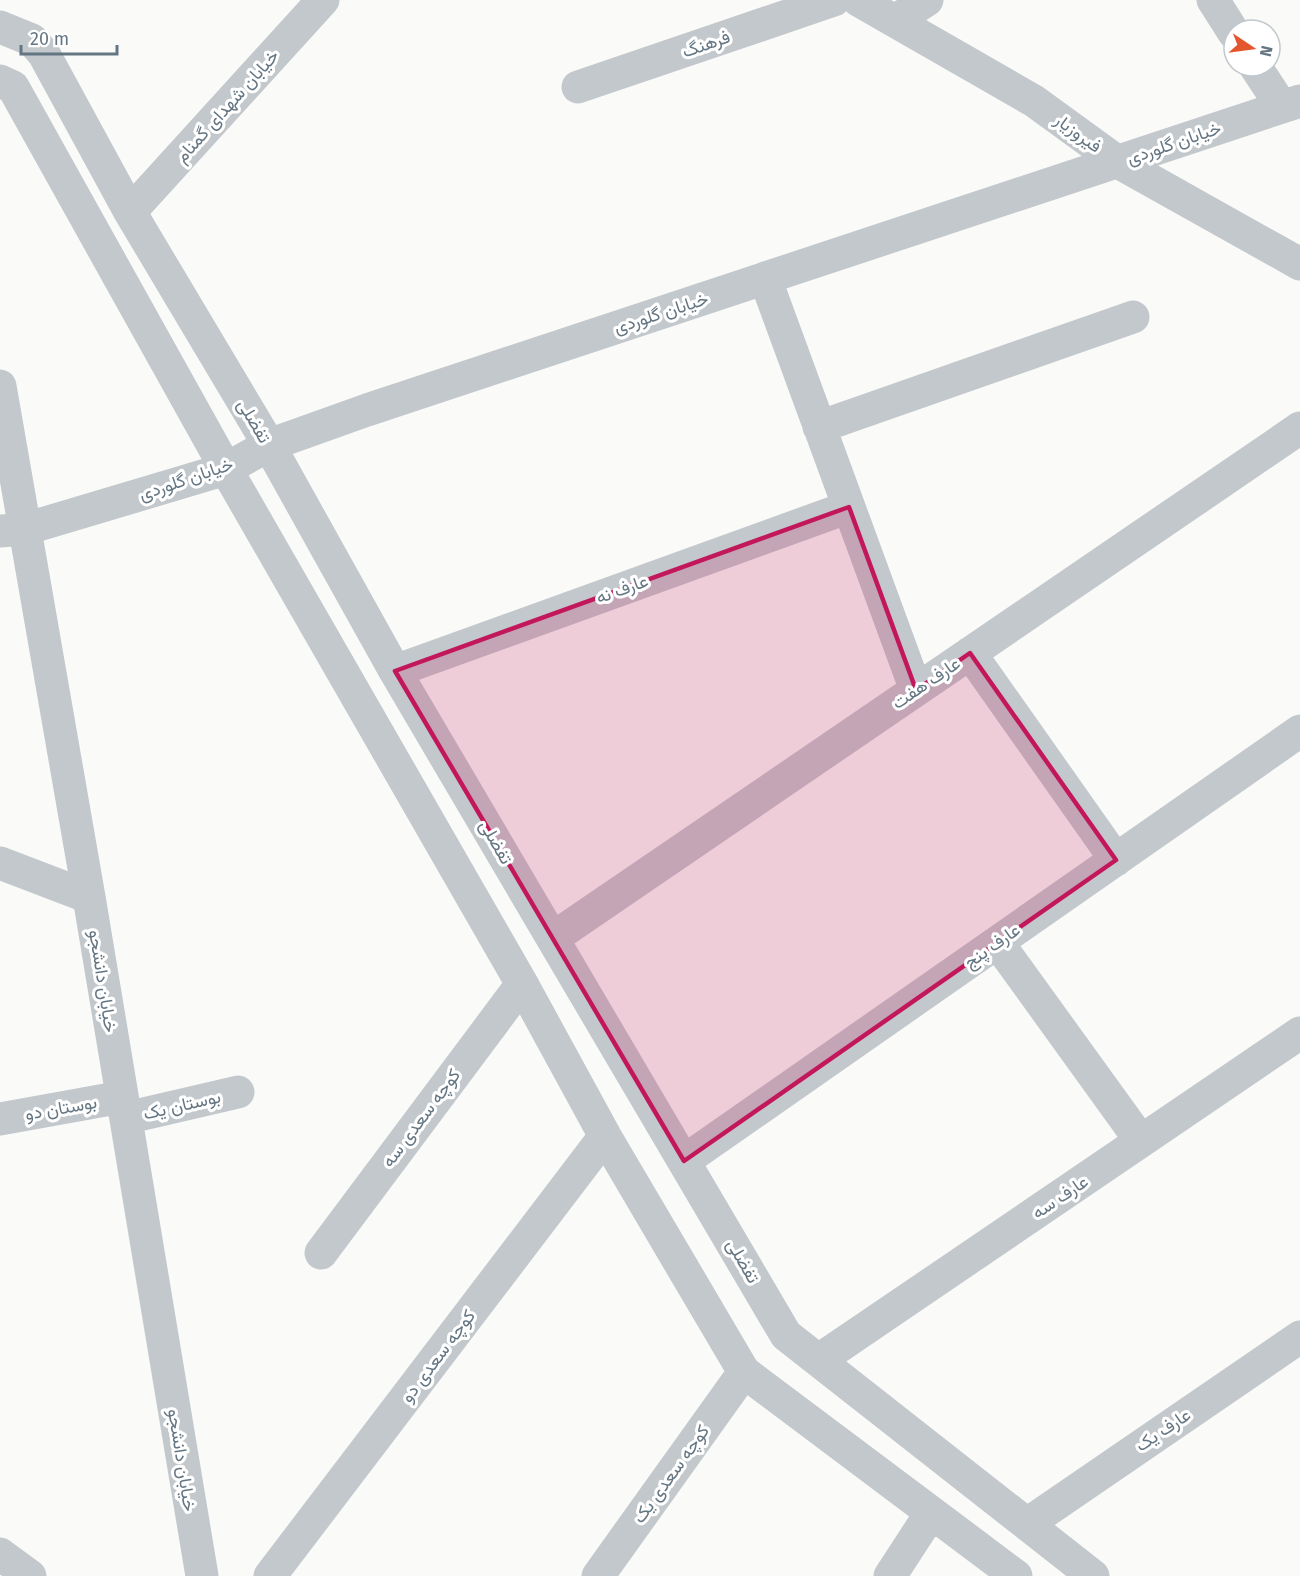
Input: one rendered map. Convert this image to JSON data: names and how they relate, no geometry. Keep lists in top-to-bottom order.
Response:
{
  "streets": {
    "street": [
      "فرهنگ",
      "خیابان شهدای گمنام",
      "فیروزیار",
      "خیابان گلوردی",
      "تفضلی",
      "عارف نه",
      "عارف هفت",
      "عارف پنج",
      "خیابان دانشجو",
      "بوستان یک",
      "بوستان دو",
      "کوچه سعدی سه",
      "عارف سه",
      "کوچه سعدی دو",
      "عارف یک",
      "کوچه سعدی یک"
    ]
  },
  "crossings": [
    ["خیابان شهدای گمنام", "تفضلی"],
    ["فیروزیار", "خیابان گلوردی"],
    ["خیابان گلوردی", "تفضلی"],
    ["خیابان گلوردی", "خیابان دانشجو"],
    ["تفضلی", "عارف نه"],
    ["تفضلی", "عارف هفت"],
    ["تفضلی", "عارف پنج"],
    ["تفضلی", "عارف سه"],
    ["تفضلی", "عارف یک"],
    ["خیابان دانشجو", "بوستان یک"],
    ["خیابان دانشجو", "بوستان دو"],
    ["بوستان یک", "بوستان دو"]
  ],
  "scale_bar": "20 m",
  "north": "right"
}
